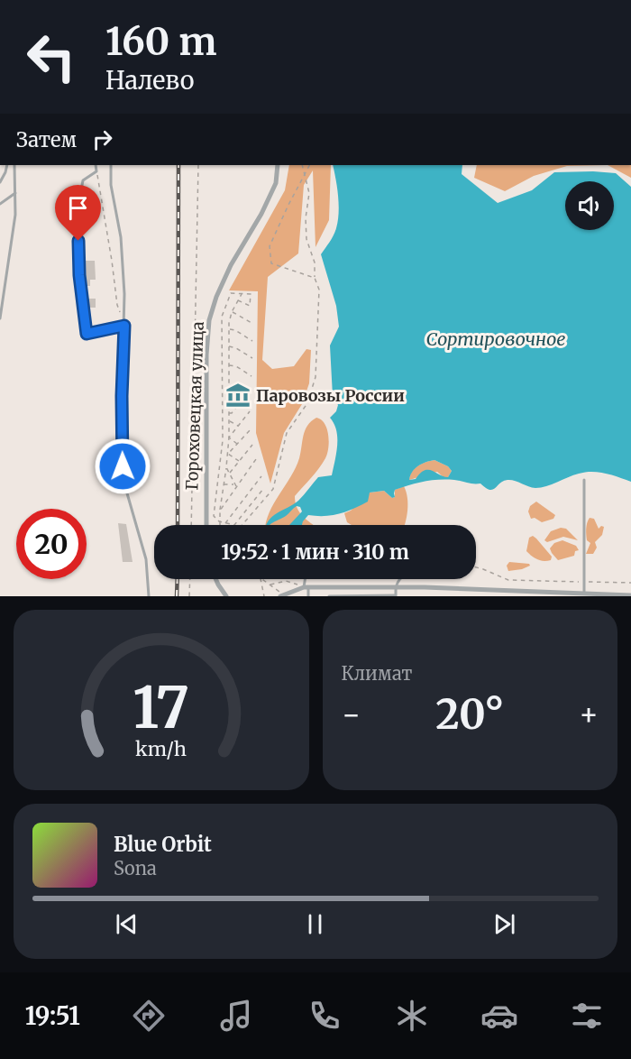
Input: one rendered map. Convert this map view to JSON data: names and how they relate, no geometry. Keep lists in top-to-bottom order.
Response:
{
  "streets": {
    "street": ["Гороховецкая улица"]
  },
  "water": ["Сортировочное"],
  "places": {
    "museum": ["Паровозы России"]
  },
  "page": {
    "turn": ["160 m", "Налево"],
    "then": "Затем",
    "limit": "20",
    "trip": "19:52 · 1 мин · 310 m",
    "tile": "Климат",
    "heat": ["−", "20°", "+"],
    "song": ["Blue Orbit", "Sona"],
    "tabs": "19:51",
    "gauge": ["17", "km/h"]
  }
}
